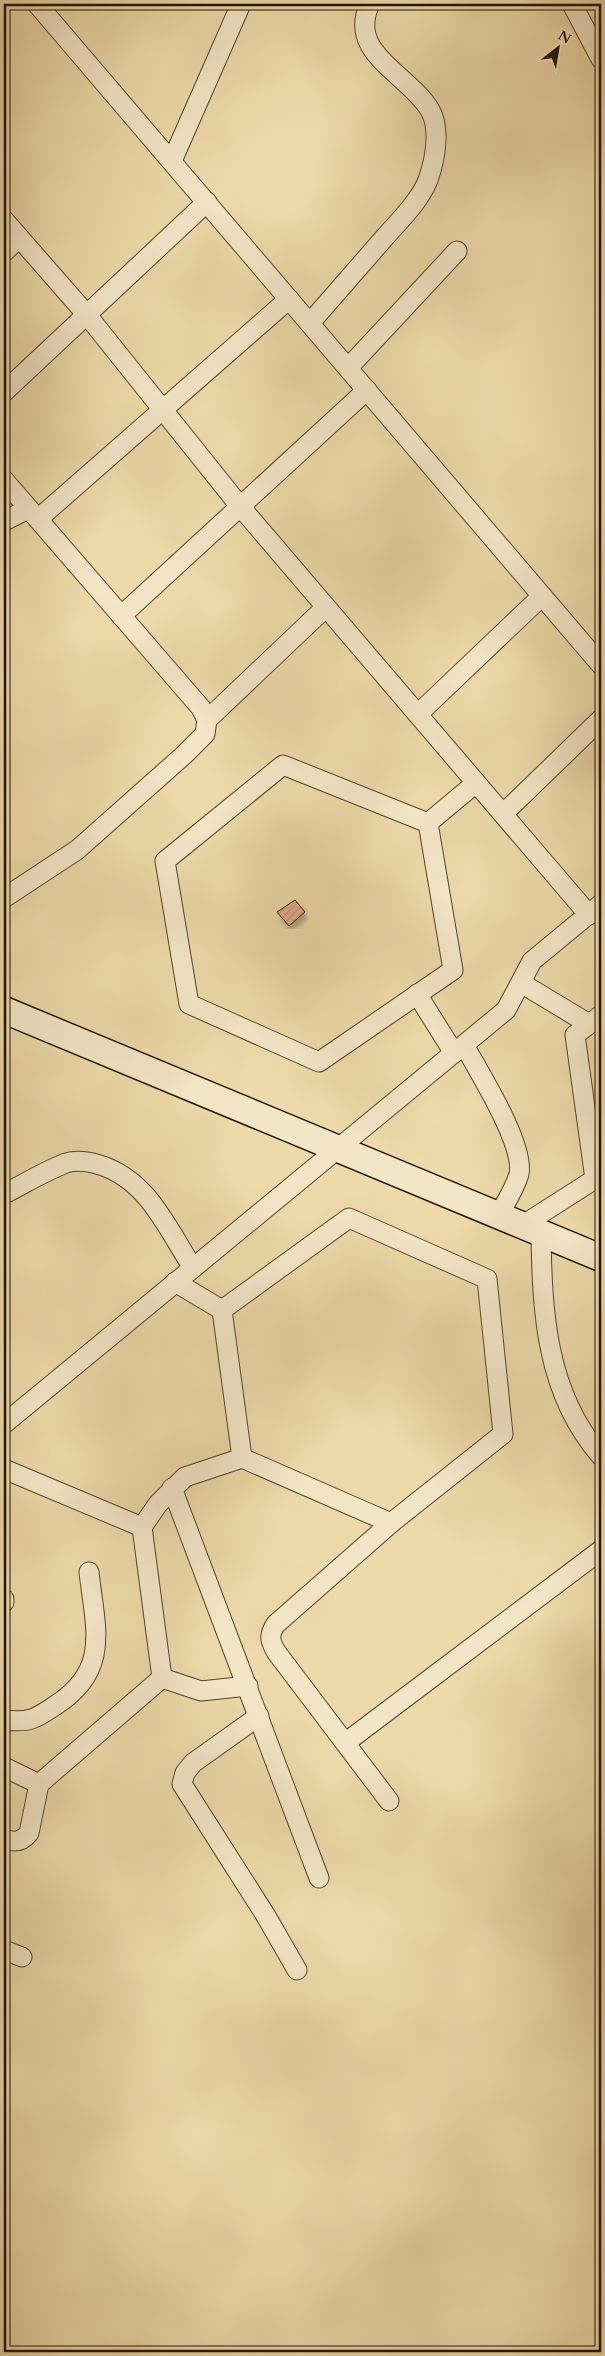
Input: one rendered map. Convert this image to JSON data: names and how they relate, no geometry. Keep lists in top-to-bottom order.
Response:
{
  "north": "top right"
}
